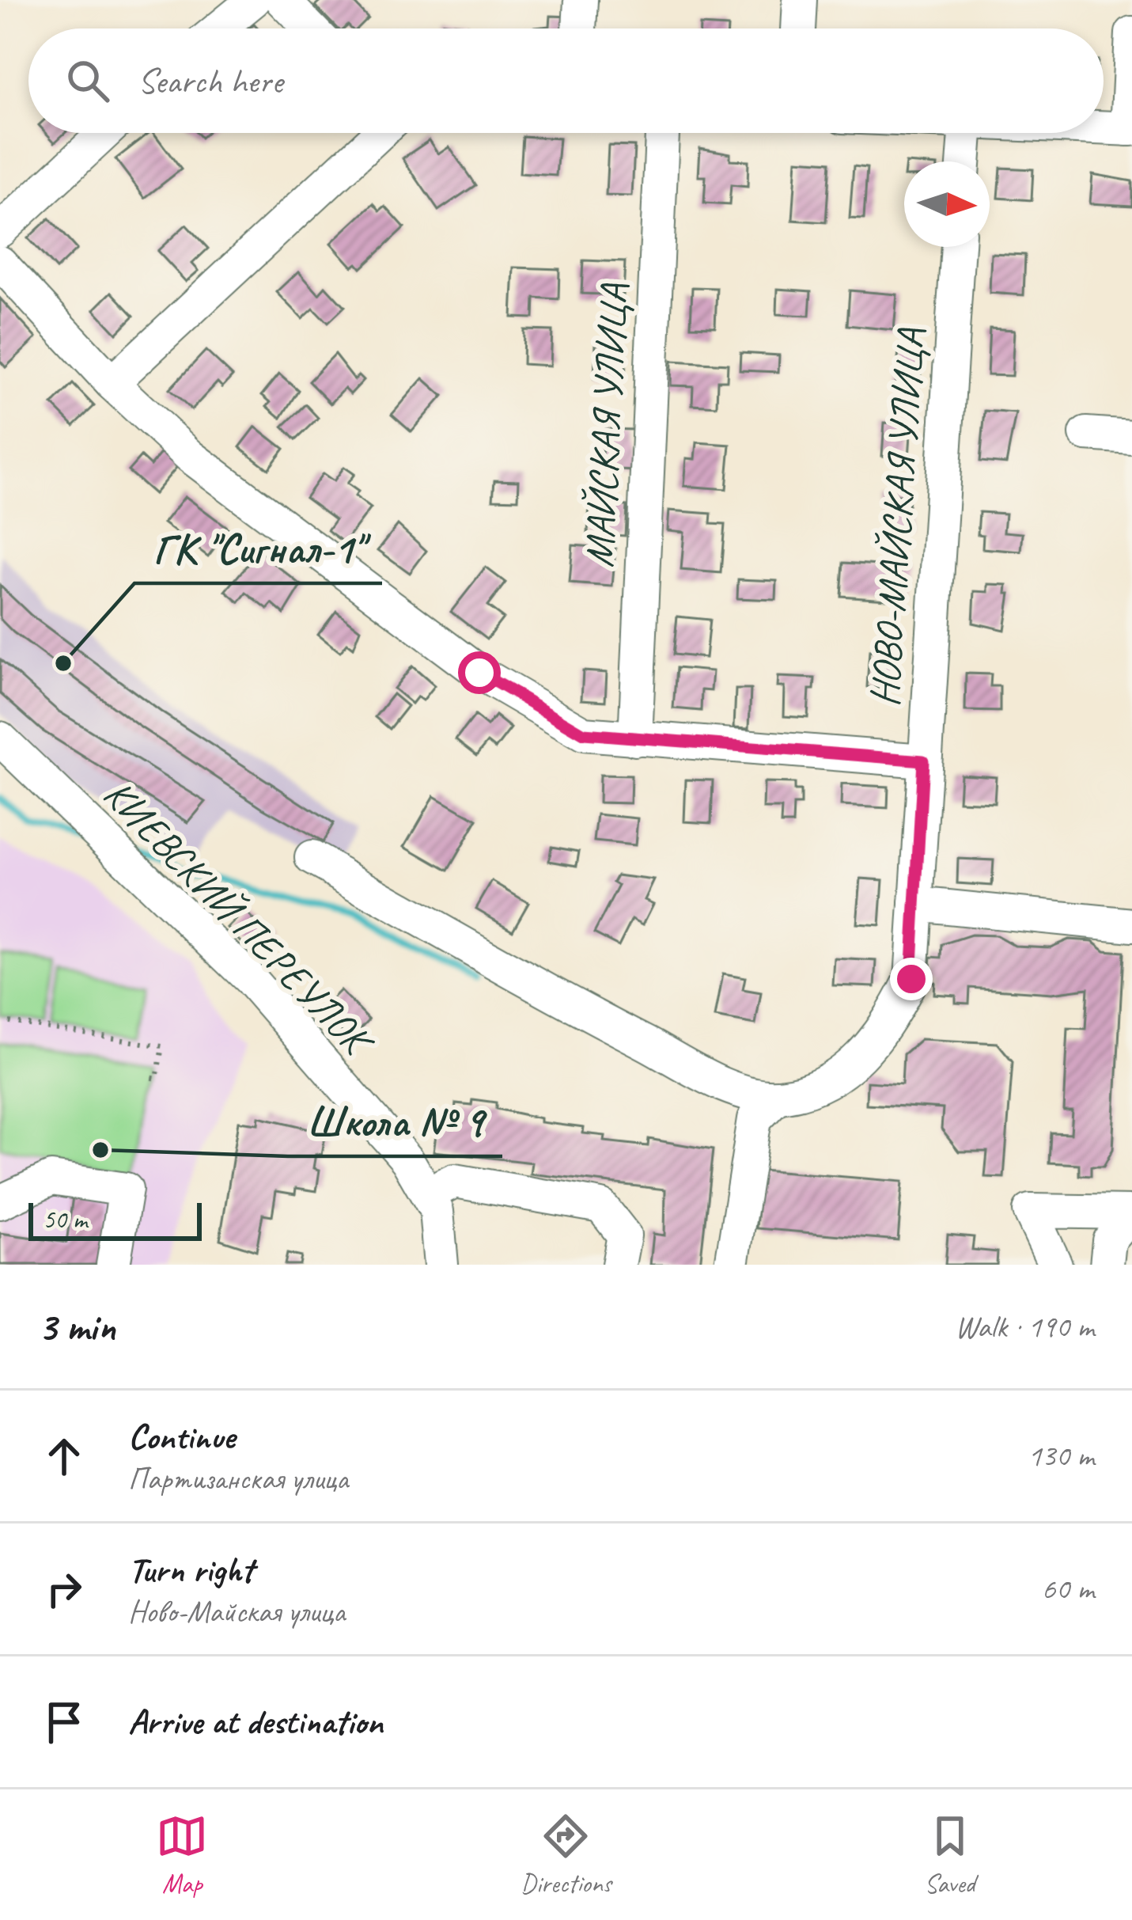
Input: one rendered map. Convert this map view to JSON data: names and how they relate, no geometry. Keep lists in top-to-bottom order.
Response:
{
  "streets": {
    "street": ["МАЙСКАЯ УЛИЦА", "НОВО-МАЙСКАЯ УЛИЦА", "КИЕВСКИЙ ПЕРЕУЛОК"]
  },
  "places": ["ГК \"Сигнал-1\"", "Школа № 9"],
  "scale_bar": "50 m",
  "north": "right",
  "page": {
    "search": "Search here",
    "scale": "50 m",
    "heading": ["3 min", "Walk · 190 m"],
    "list": [
      ["Continue", "Партизанская улица", "130 m"],
      ["Turn right", "Ново-Майская улица", "60 m"],
      "Arrive at destination"
    ],
    "nav": ["Map", "Directions", "Saved"]
  }
}
